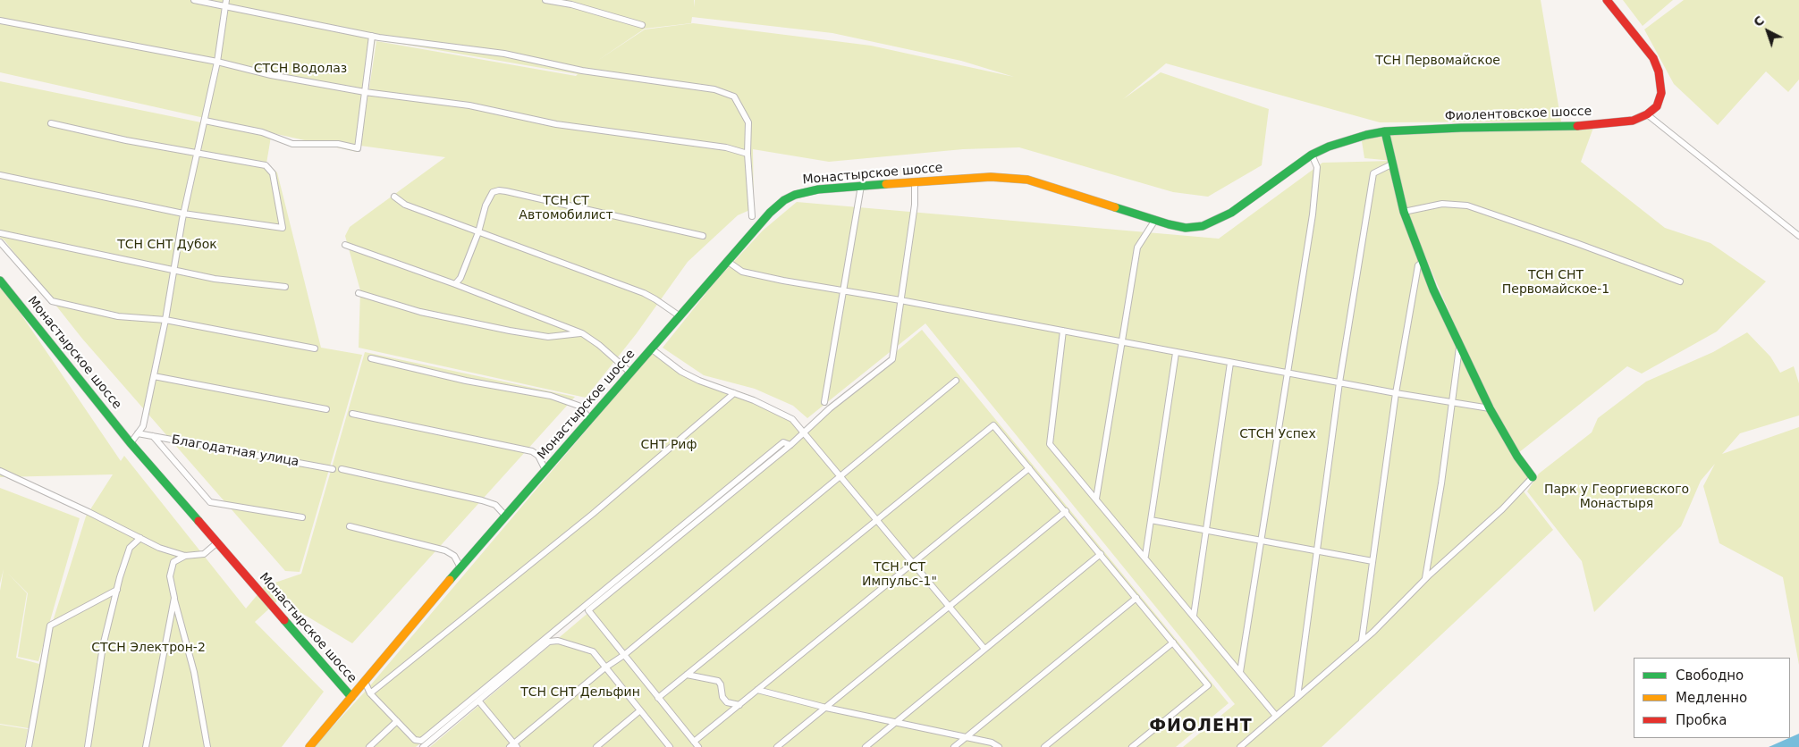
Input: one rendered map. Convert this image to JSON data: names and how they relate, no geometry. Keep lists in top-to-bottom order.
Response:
{
  "streets": {
    "main road": ["Фиолентовское шоссе", "Монастырское шоссе"],
    "street": ["Благодатная улица"]
  },
  "crossings": [
    ["Фиолентовское шоссе", "Монастырское шоссе"]
  ],
  "districts": ["ФИОЛЕНТ"],
  "parks": [
    "ТСН Первомайское",
    "СТСН Водолаз",
    "ТСН СТ Автомобилист",
    "ТСН СНТ Дубок",
    "ТСН СНТ Первомайское-1",
    "СТСН Успех",
    "СНТ Риф",
    "Парк у Георгиевского Монастыря",
    "ТСН \"СТ Импульс-1\"",
    "СТСН Электрон-2",
    "ТСН СНТ Дельфин"
  ],
  "legend": ["Свободно", "Медленно", "Пробка"],
  "north": "top left"
}
